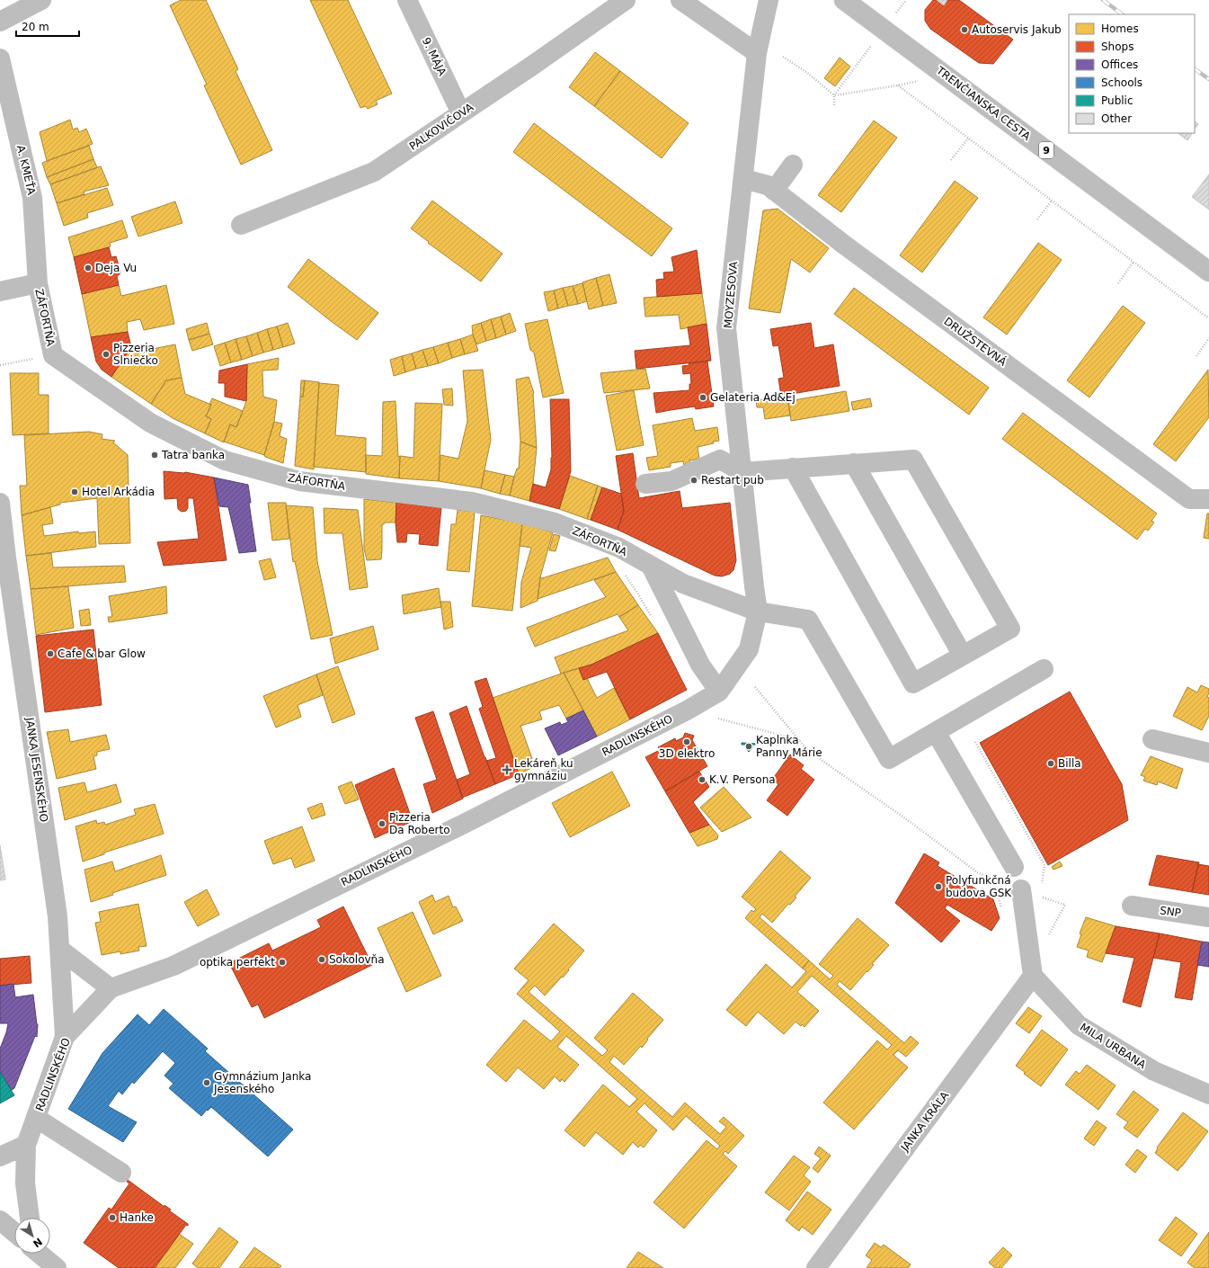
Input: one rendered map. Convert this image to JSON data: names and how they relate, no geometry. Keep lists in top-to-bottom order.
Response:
{
  "streets": {
    "street": [
      "9. MÁJA",
      "TRENČIANSKA CESTA",
      "PALKOVIČOVA",
      "9",
      "A. KMEŤA",
      "MOYZESOVA",
      "ZÁFORTŇA",
      "DRUŽSTEVNÁ",
      "RADLINSKÉHO",
      "JANKA JESENSKÉHO",
      "SNP",
      "MILA URBANA",
      "JANKA KRÁĽA"
    ]
  },
  "crossings": [
    ["9. MÁJA", "PALKOVIČOVA"],
    ["A. KMEŤA", "ZÁFORTŇA"],
    ["MOYZESOVA", "ZÁFORTŇA"],
    ["MOYZESOVA", "DRUŽSTEVNÁ"],
    ["MOYZESOVA", "RADLINSKÉHO"],
    ["ZÁFORTŇA", "RADLINSKÉHO"],
    ["RADLINSKÉHO", "JANKA JESENSKÉHO"],
    ["MILA URBANA", "JANKA KRÁĽA"]
  ],
  "places": {
    "other": [
      "Autoservis Jakub",
      "Deja Vu",
      "Pizzeria Slniečko",
      "Gelateria Ad&Ej",
      "Tatra banka",
      "Restart pub",
      "Hotel Arkádia",
      "Cafe & bar Glow",
      "3D elektro",
      "Kaplnka Panny Márie",
      "Billa",
      "K.V. Persona",
      "Pizzeria Da Roberto",
      "Polyfunkčná budova GSK",
      "Sokolovňa",
      "optika perfekt",
      "Gymnázium Janka Jesenského",
      "Hanke"
    ],
    "health": ["Lekáreň ku gymnáziu"]
  },
  "legend": [
    "Homes",
    "Shops",
    "Offices",
    "Schools",
    "Public",
    "Other"
  ],
  "scale_bar": "20 m",
  "north": "bottom right"
}
